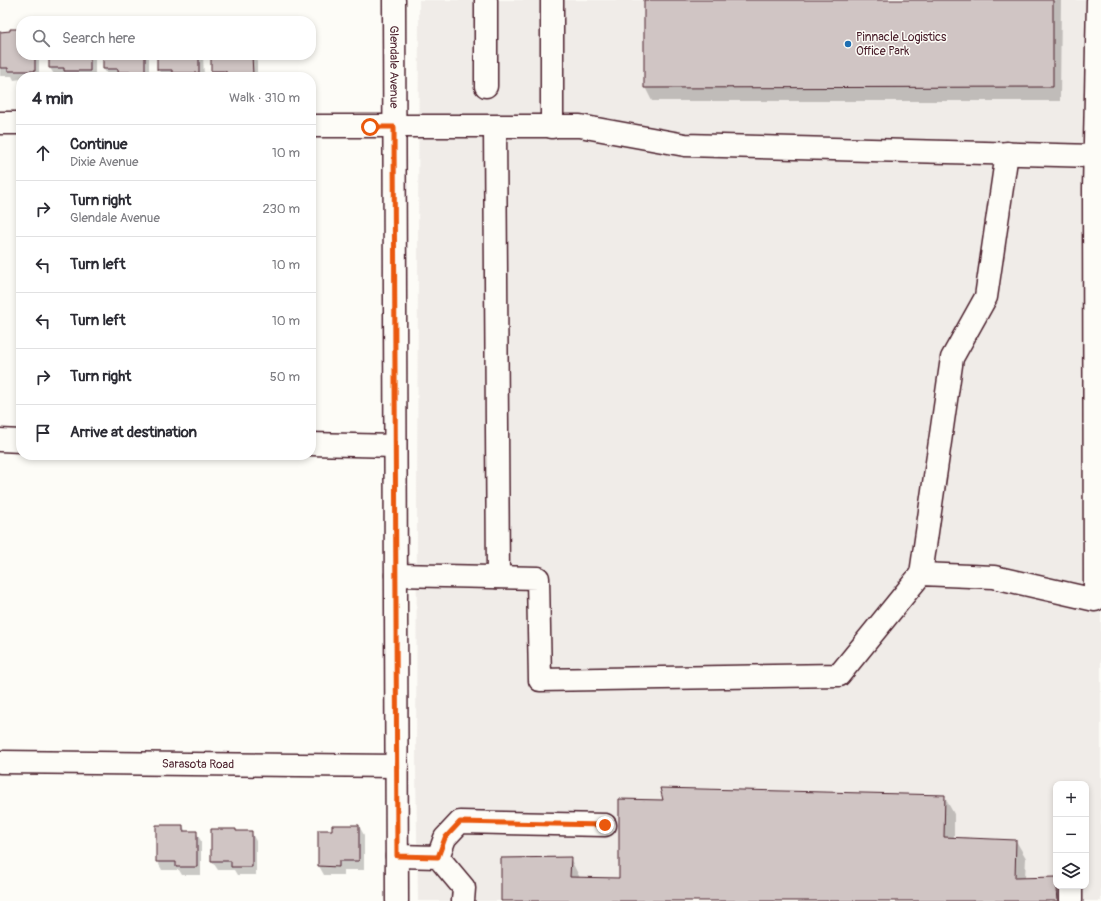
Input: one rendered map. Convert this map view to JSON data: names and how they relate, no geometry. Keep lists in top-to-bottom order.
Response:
{
  "streets": {
    "street": ["Glendale Avenue", "Sarasota Road"]
  },
  "crossings": [
    ["Glendale Avenue", "Sarasota Road"]
  ],
  "places": ["Pinnacle Logistics Office Park"],
  "page": {
    "search": "Search here",
    "heading": ["4 min", "Walk · 310 m"],
    "list": [
      ["Continue", "Dixie Avenue", "10 m"],
      ["Turn right", "Glendale Avenue", "230 m"],
      ["Turn left", "10 m"],
      ["Turn left", "10 m"],
      ["Turn right", "50 m"],
      "Arrive at destination"
    ],
    "map_buttons": ["+", "−"]
  }
}
